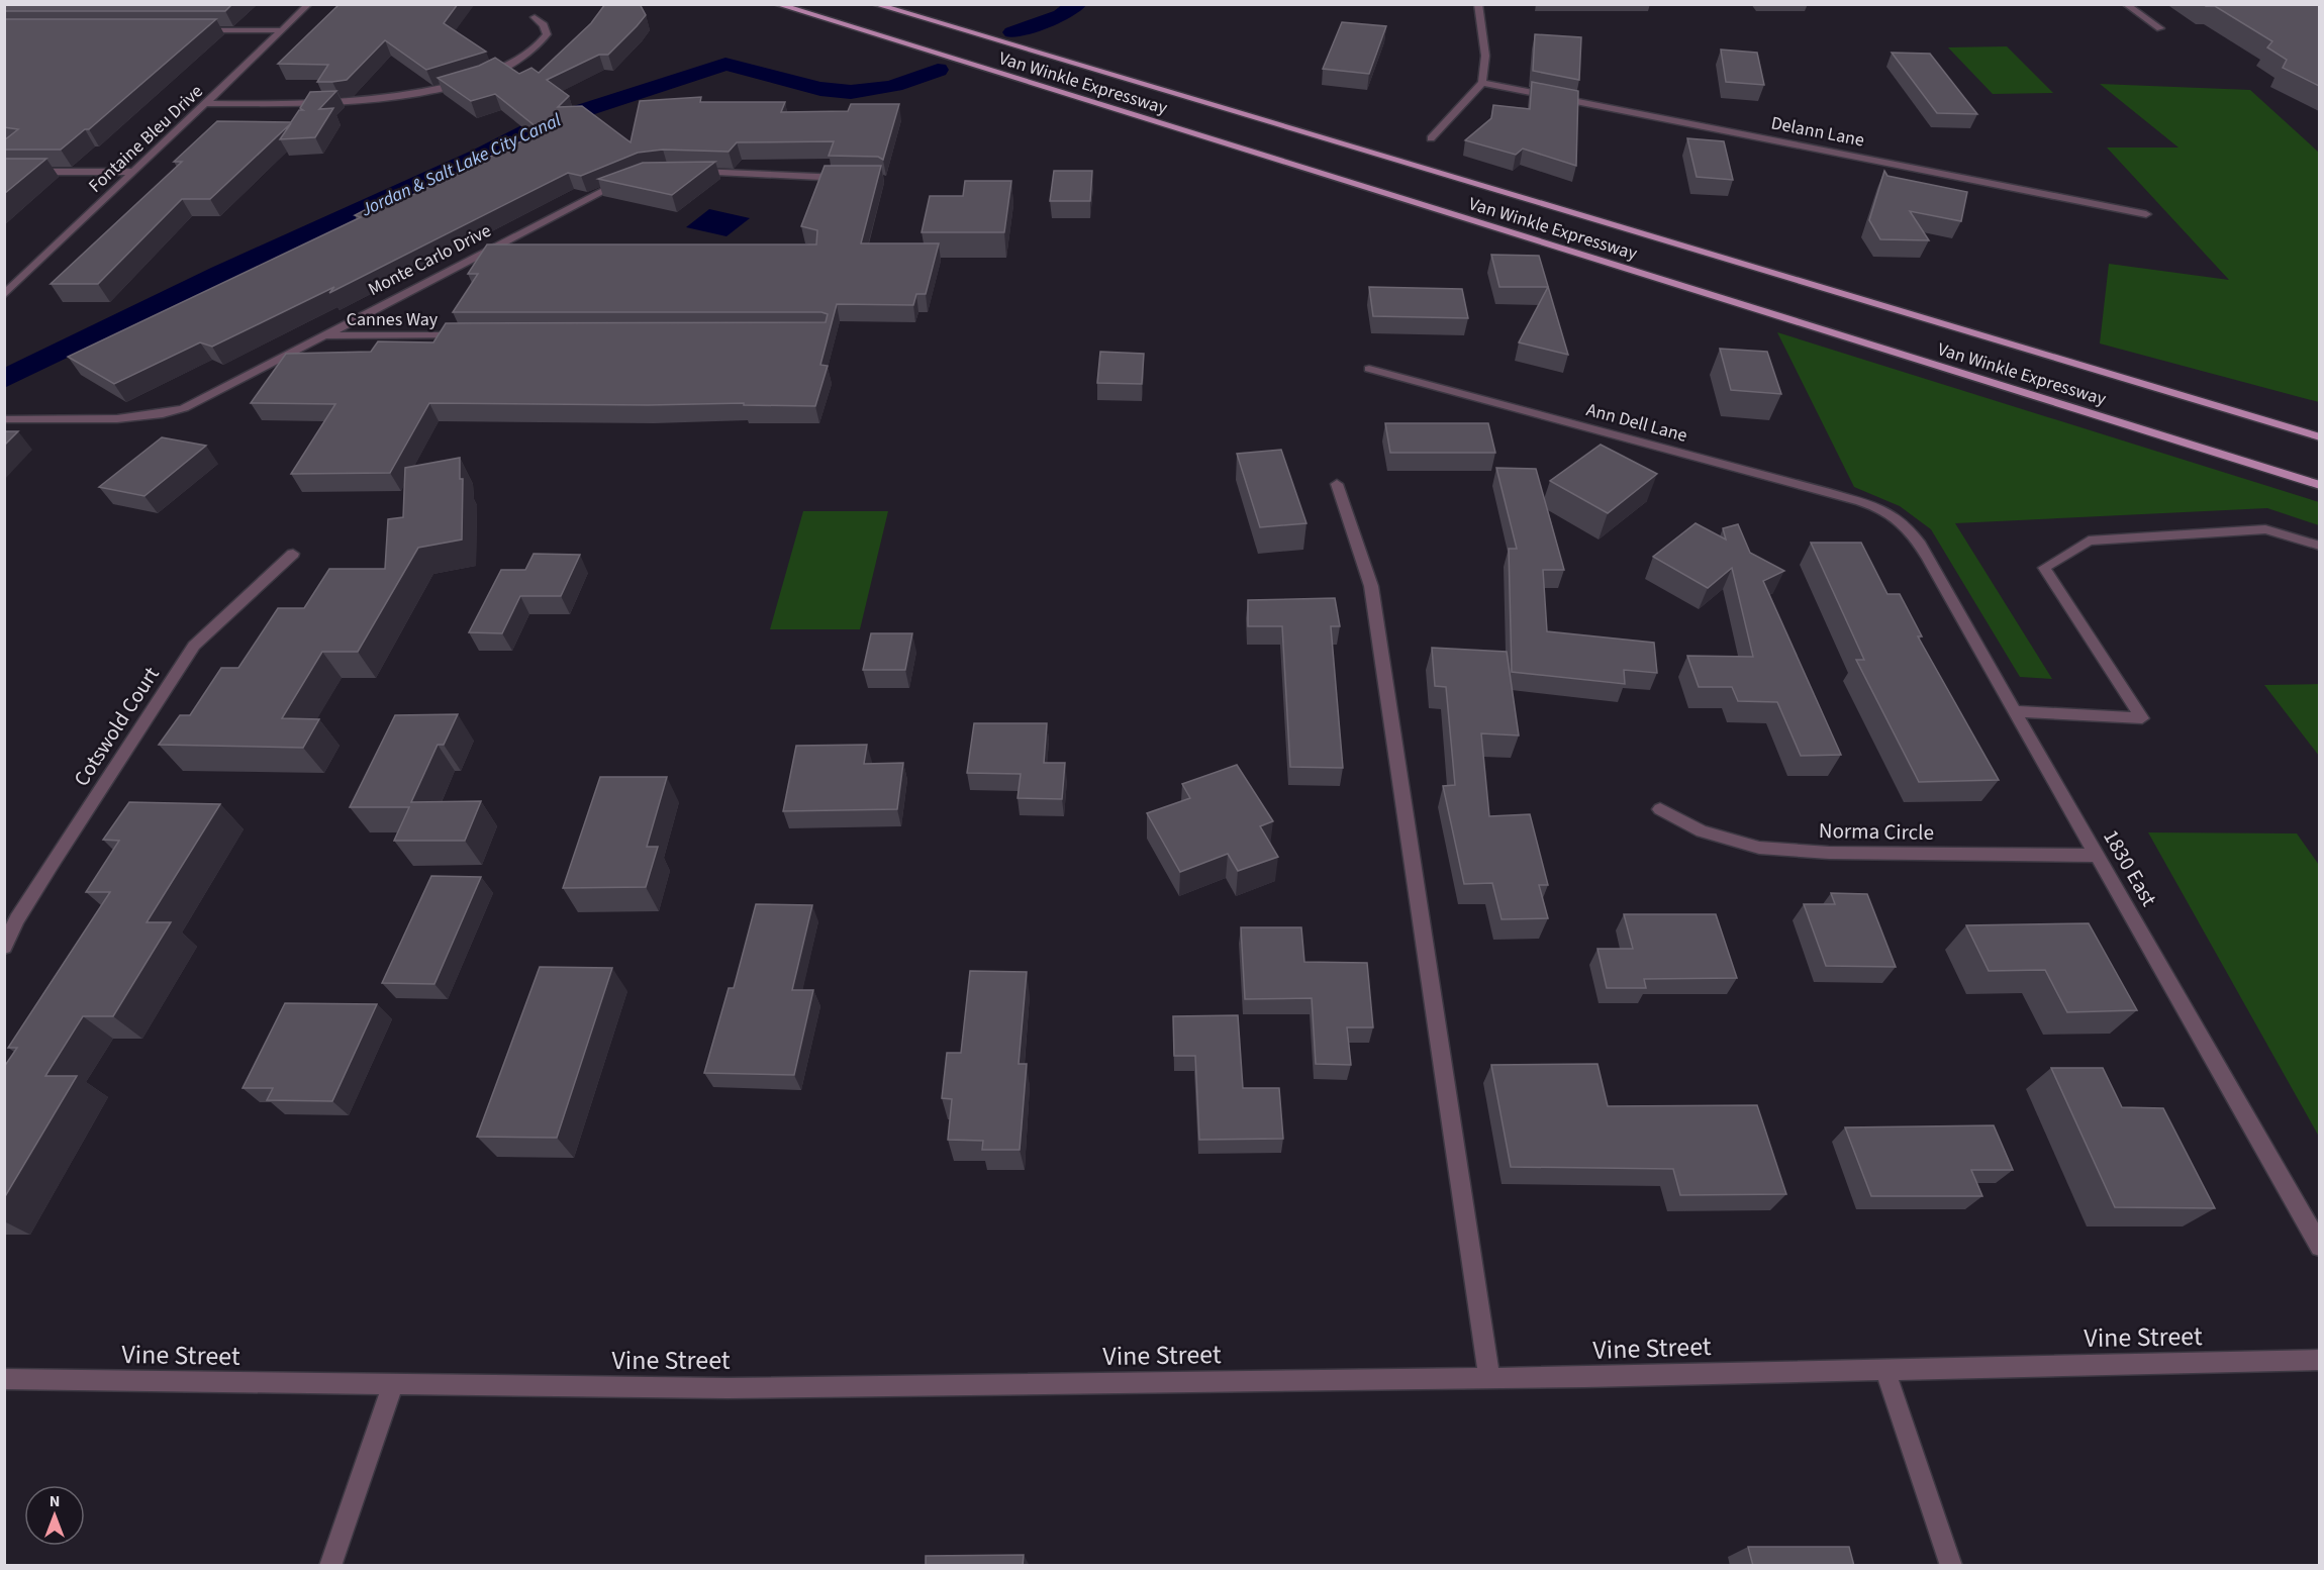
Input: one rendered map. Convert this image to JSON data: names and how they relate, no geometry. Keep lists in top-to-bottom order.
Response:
{
  "streets": {
    "main road": ["Van Winkle Expressway"],
    "street": [
      "Delann Lane",
      "Fontaine Bleu Drive",
      "Monte Carlo Drive",
      "Cannes Way",
      "Ann Dell Lane",
      "Cotswold Court",
      "Norma Circle",
      "1830 East",
      "Vine Street"
    ]
  },
  "crossings": [
    ["Monte Carlo Drive", "Cannes Way"],
    ["Ann Dell Lane", "1830 East"],
    ["Norma Circle", "1830 East"]
  ],
  "water": ["Jordan & Salt Lake City Canal"],
  "north": "top"
}
